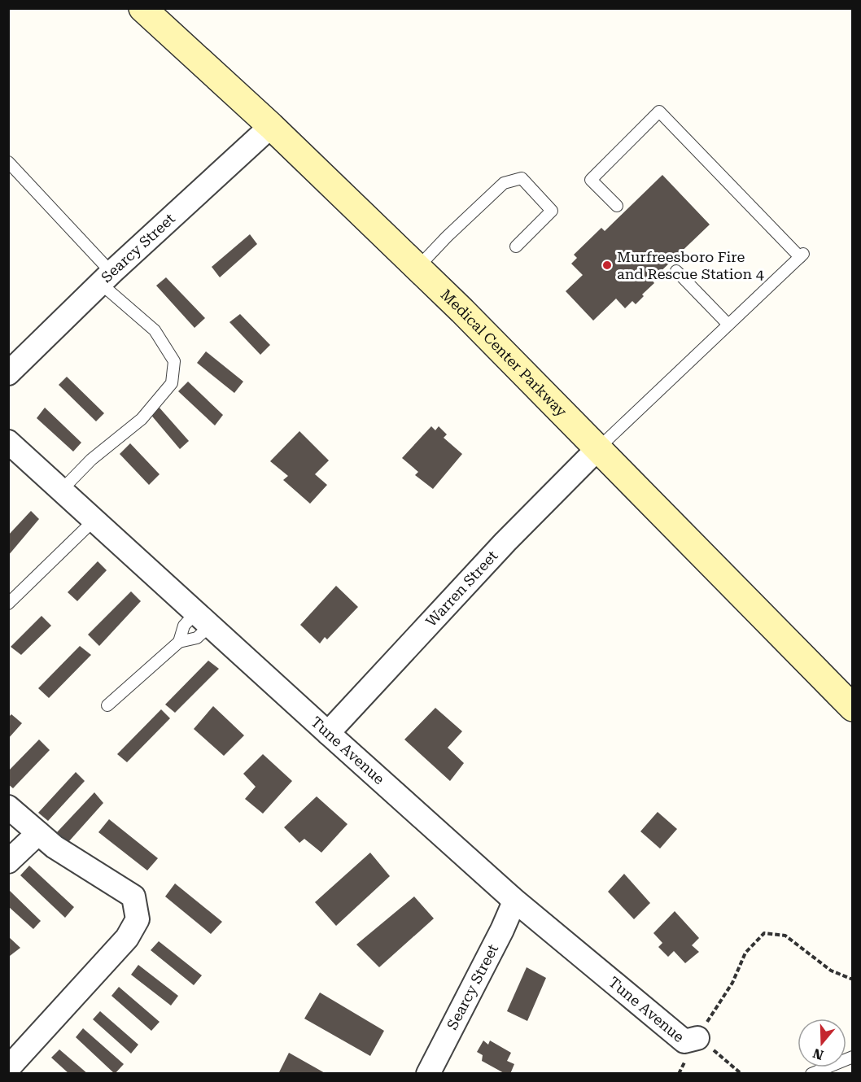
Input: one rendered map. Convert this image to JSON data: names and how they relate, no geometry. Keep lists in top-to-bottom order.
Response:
{
  "streets": {
    "main road": ["Medical Center Parkway"],
    "street": ["Searcy Street", "Warren Street", "Tune Avenue"]
  },
  "crossings": [
    ["Searcy Street", "Medical Center Parkway"],
    ["Searcy Street", "Tune Avenue"],
    ["Medical Center Parkway", "Warren Street"],
    ["Warren Street", "Tune Avenue"]
  ],
  "places": ["Murfreesboro Fire and Rescue Station 4"],
  "north": "bottom"
}
